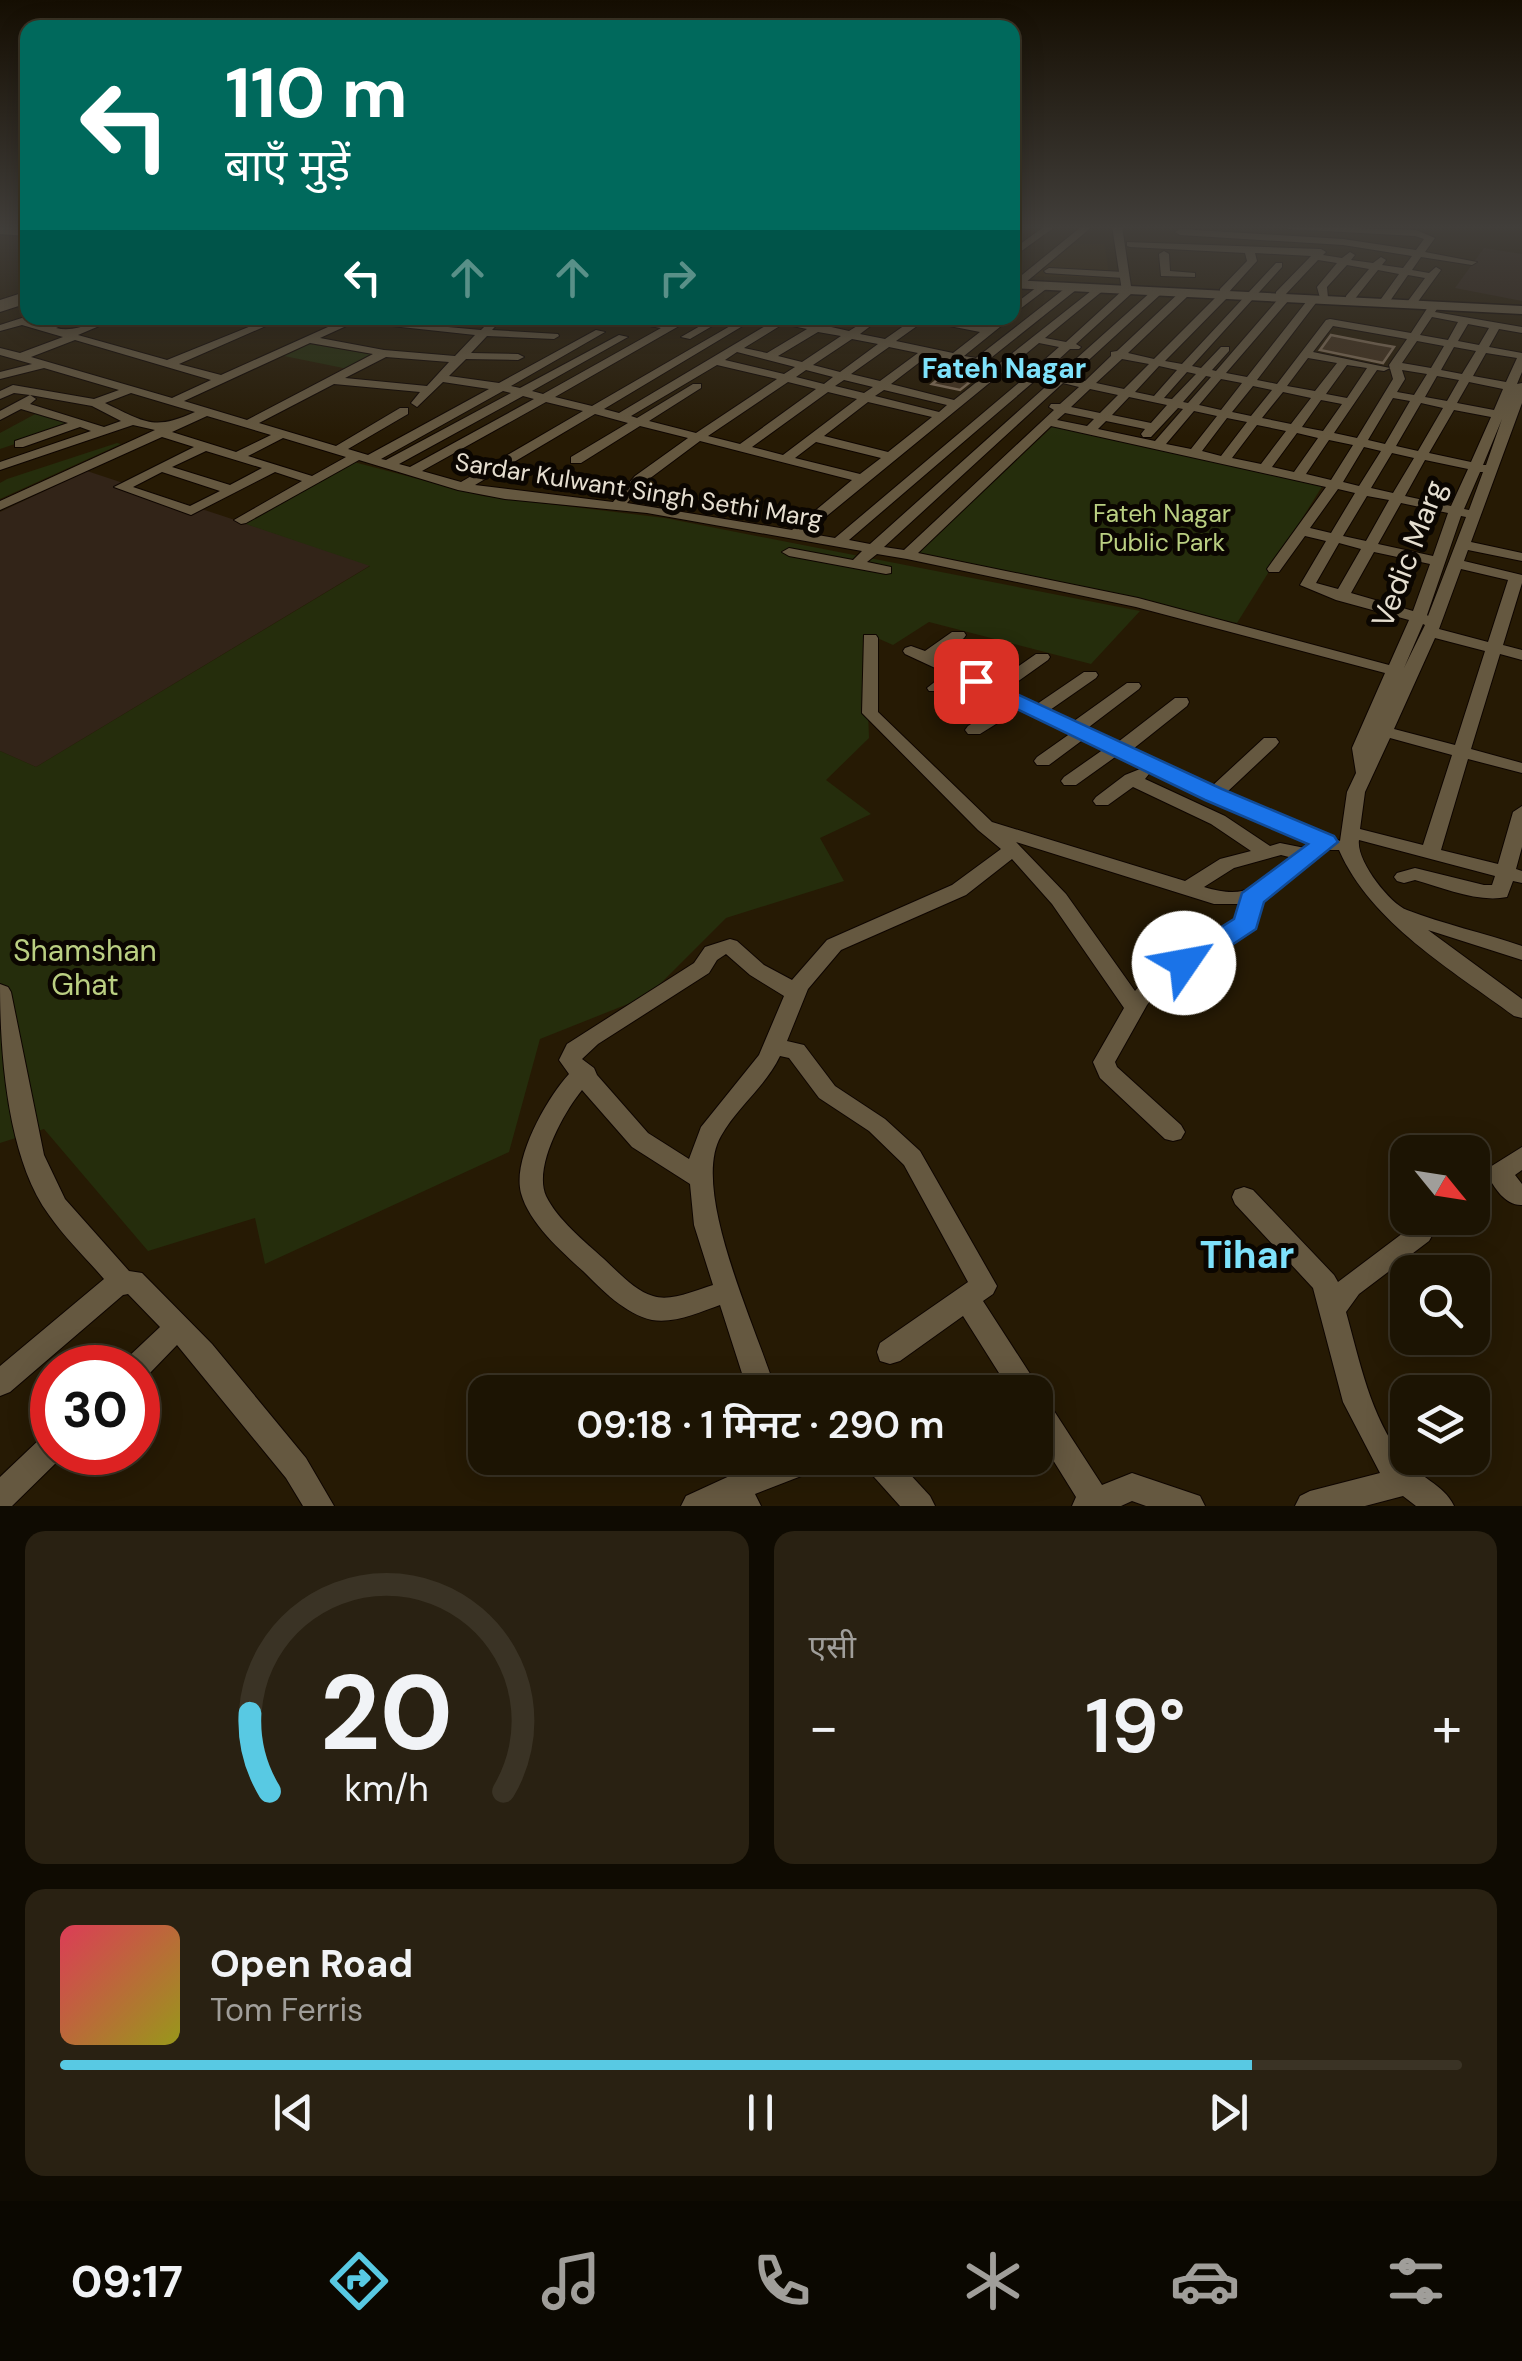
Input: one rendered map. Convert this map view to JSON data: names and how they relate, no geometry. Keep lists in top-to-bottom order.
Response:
{
  "streets": {
    "street": ["Sardar Kulwant Singh Sethi Marg", "Vedic Marg"]
  },
  "crossings": [
    ["Sardar Kulwant Singh Sethi Marg", "Vedic Marg"]
  ],
  "districts": ["Fateh Nagar", "Tihar"],
  "parks": ["Fateh Nagar Public Park", "Shamshan Ghat"],
  "north": "bottom right",
  "page": {
    "turn": ["110 m", "बाएँ मुड़ें"],
    "limit": "30",
    "trip": "09:18 · 1 मिनट · 290 m",
    "tile": "एसी",
    "heat": ["−", "19°", "+"],
    "song": ["Open Road", "Tom Ferris"],
    "tabs": "09:17",
    "gauge": ["20", "km/h"]
  }
}
